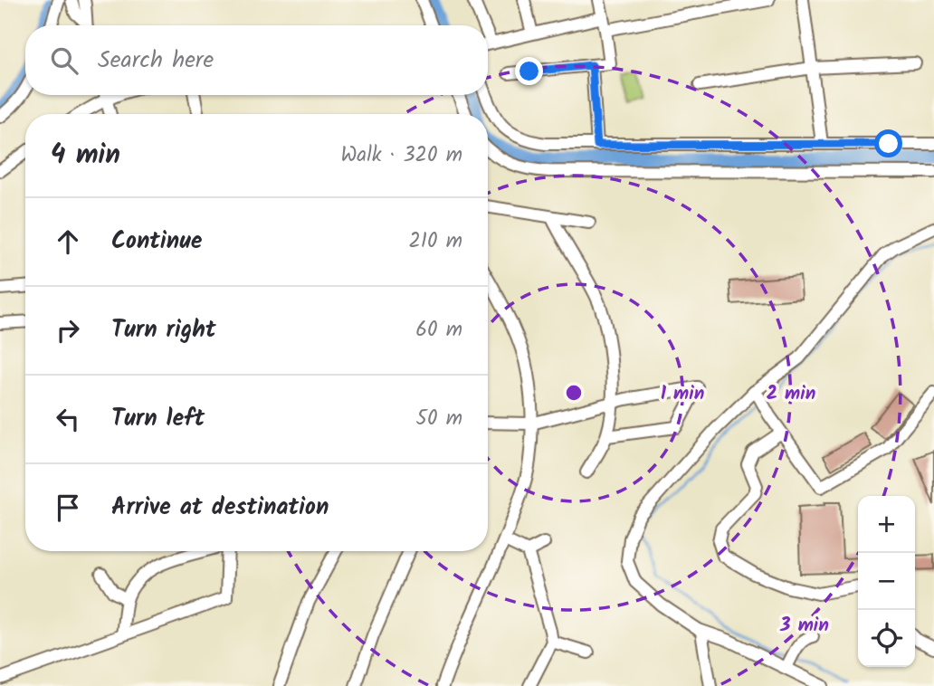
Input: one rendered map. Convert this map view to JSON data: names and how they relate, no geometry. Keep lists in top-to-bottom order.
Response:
{
  "page": {
    "search": "Search here",
    "heading": ["4 min", "Walk · 320 m"],
    "list": [
      ["Continue", "210 m"],
      ["Turn right", "60 m"],
      ["Turn left", "50 m"],
      "Arrive at destination"
    ],
    "map_buttons": ["+", "−"]
  },
  "rings": ["1 min", "2 min", "3 min"]
}
